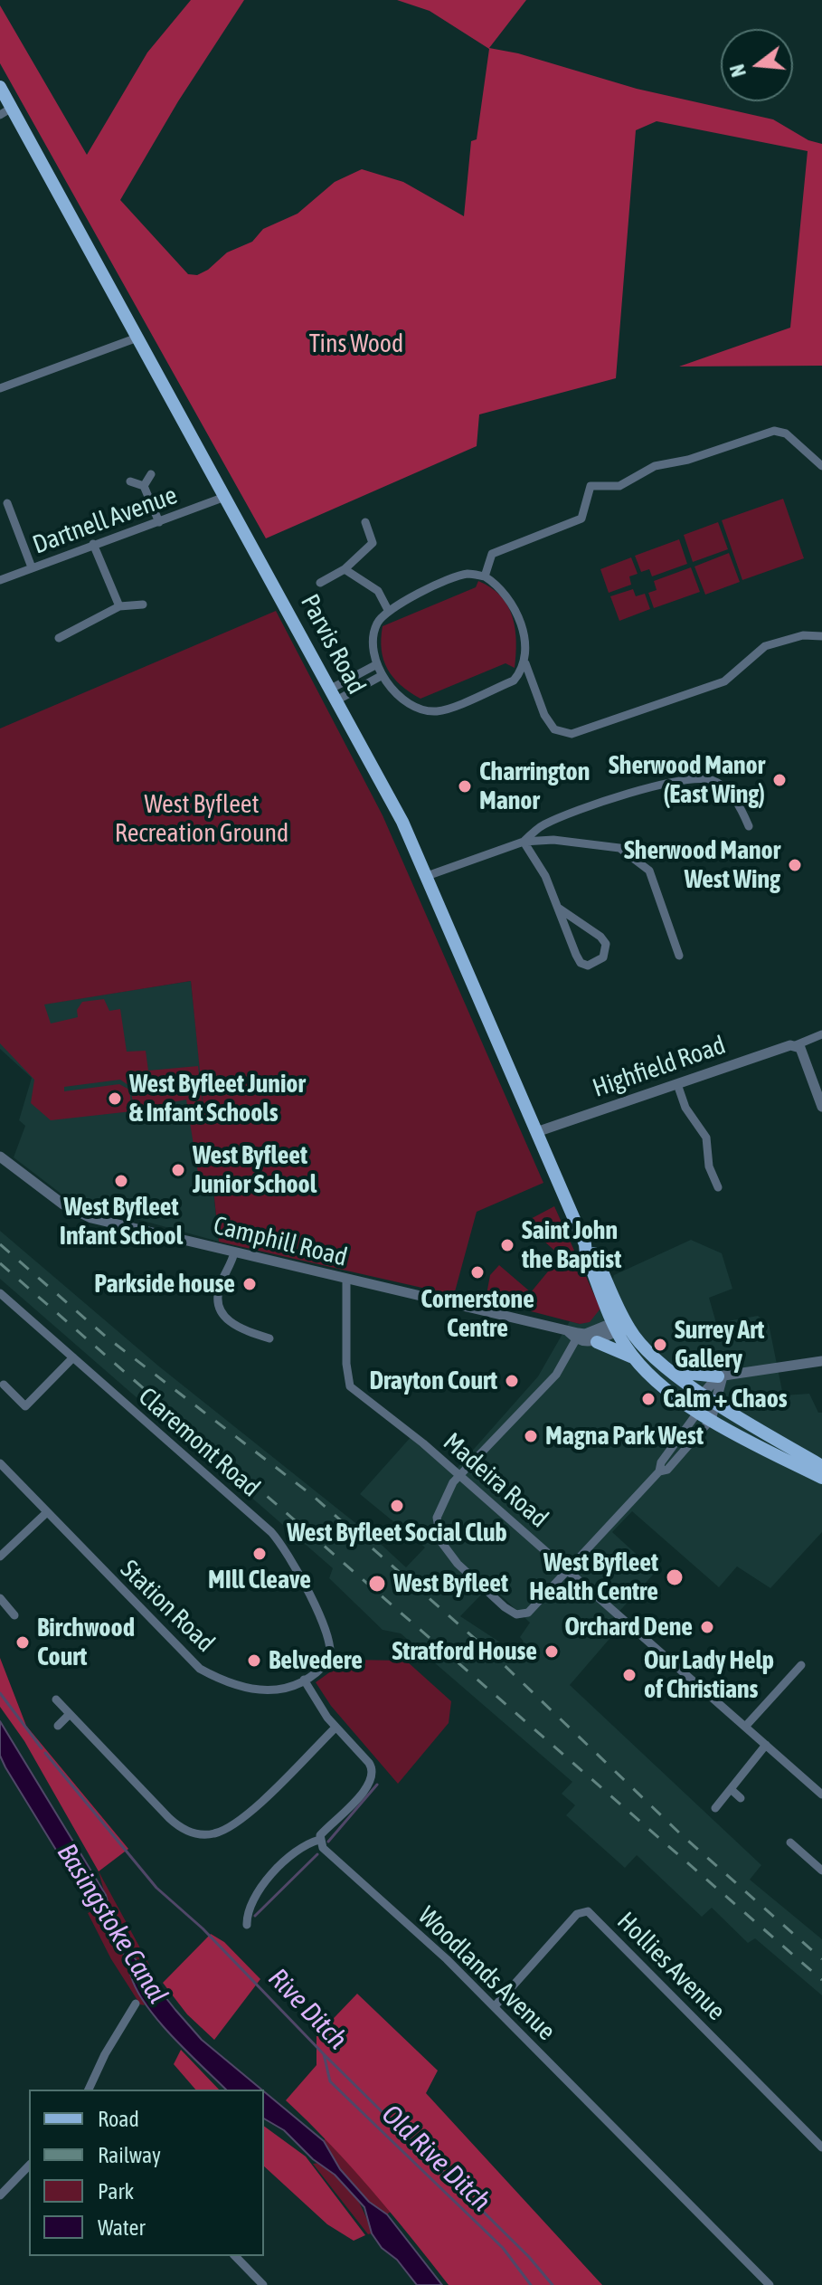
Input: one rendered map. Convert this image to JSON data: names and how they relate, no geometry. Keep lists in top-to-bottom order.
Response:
{
  "streets": {
    "main road": ["Parvis Road"],
    "street": [
      "Dartnell Avenue",
      "Highfield Road",
      "Camphill Road",
      "Claremont Road",
      "Madeira Road",
      "Station Road",
      "Hollies Avenue",
      "Woodlands Avenue"
    ]
  },
  "crossings": [
    ["Dartnell Avenue", "Parvis Road"],
    ["Parvis Road", "Highfield Road"],
    ["Parvis Road", "Camphill Road"],
    ["Camphill Road", "Madeira Road"],
    ["Claremont Road", "Station Road"],
    ["Hollies Avenue", "Woodlands Avenue"]
  ],
  "water": ["Basingstoke Canal", "Rive Ditch", "Old Rive Ditch"],
  "parks": ["Tins Wood", "West Byfleet Recreation Ground"],
  "places": [
    "Sherwood Manor (East Wing)",
    "Charrington Manor",
    "Sherwood Manor West Wing",
    "West Byfleet Junior & Infant Schools",
    "West Byfleet Junior School",
    "West Byfleet Infant School",
    "Saint John the Baptist",
    "Cornerstone Centre",
    "Parkside house",
    "Surrey Art Gallery",
    "Drayton Court",
    "Calm + Chaos",
    "Magna Park West",
    "West Byfleet Social Club",
    "MIll Cleave",
    "West Byfleet Health Centre",
    "West Byfleet",
    "Orchard Dene",
    "Birchwood Court",
    "Stratford House",
    "Belvedere",
    "Our Lady Help of Christians"
  ],
  "legend": [
    "Road",
    "Railway",
    "Park",
    "Water"
  ],
  "north": "left"
}
